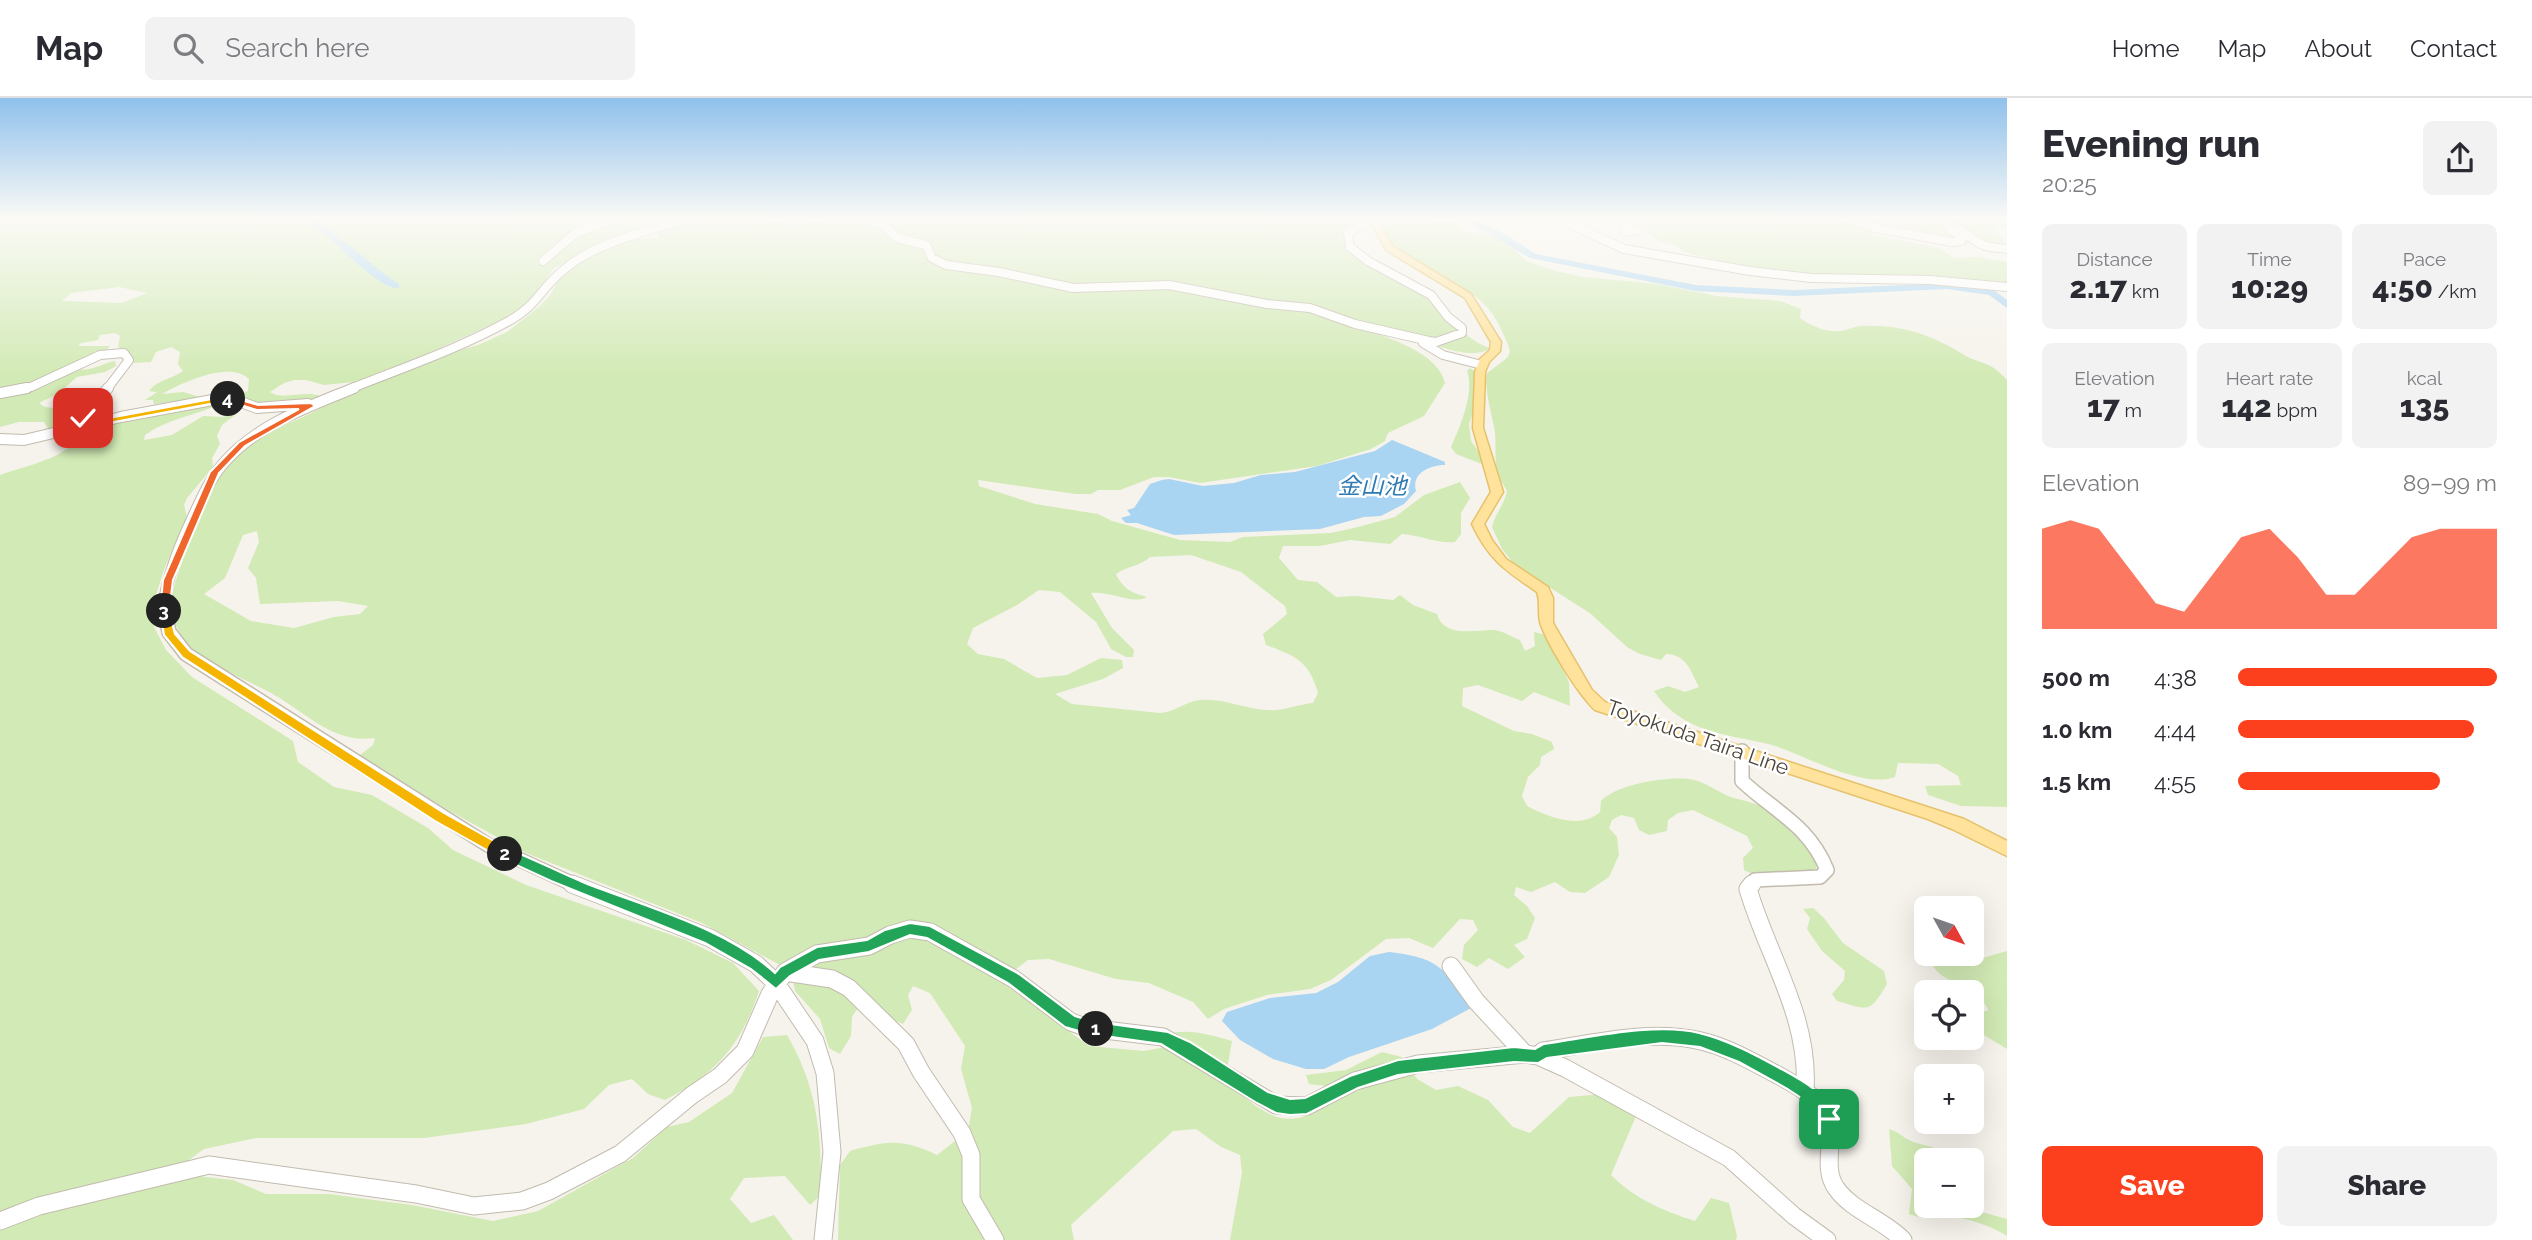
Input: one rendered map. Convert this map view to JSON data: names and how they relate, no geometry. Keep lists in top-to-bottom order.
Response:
{
  "streets": {
    "main road": ["Toyokuda Taira Line"]
  },
  "water": ["金山池"],
  "north": "bottom right",
  "page": {
    "header": "Map",
    "search": "Search here",
    "nav": [
      "Home",
      "Map",
      "About",
      "Contact"
    ],
    "heading": ["Evening run", "20:25"],
    "stats": [
      ["Distance", "2.17 km"],
      ["Time", "10:29"],
      ["Pace", "4:50 /km"],
      ["Elevation", "17 m"],
      ["Heart rate", "142 bpm"],
      ["kcal", "135"]
    ],
    "pins": [
      "4",
      "3",
      "2",
      "1"
    ],
    "chart": ["Elevation", "89–99 m"],
    "list": [
      {
        "name": "500 m",
        "note": "4:38"
      },
      {
        "name": "1.0 km",
        "note": "4:44"
      },
      {
        "name": "1.5 km",
        "note": "4:55"
      }
    ],
    "map_buttons": ["+", "−"],
    "buttons": ["Save", "Share"]
  }
}
